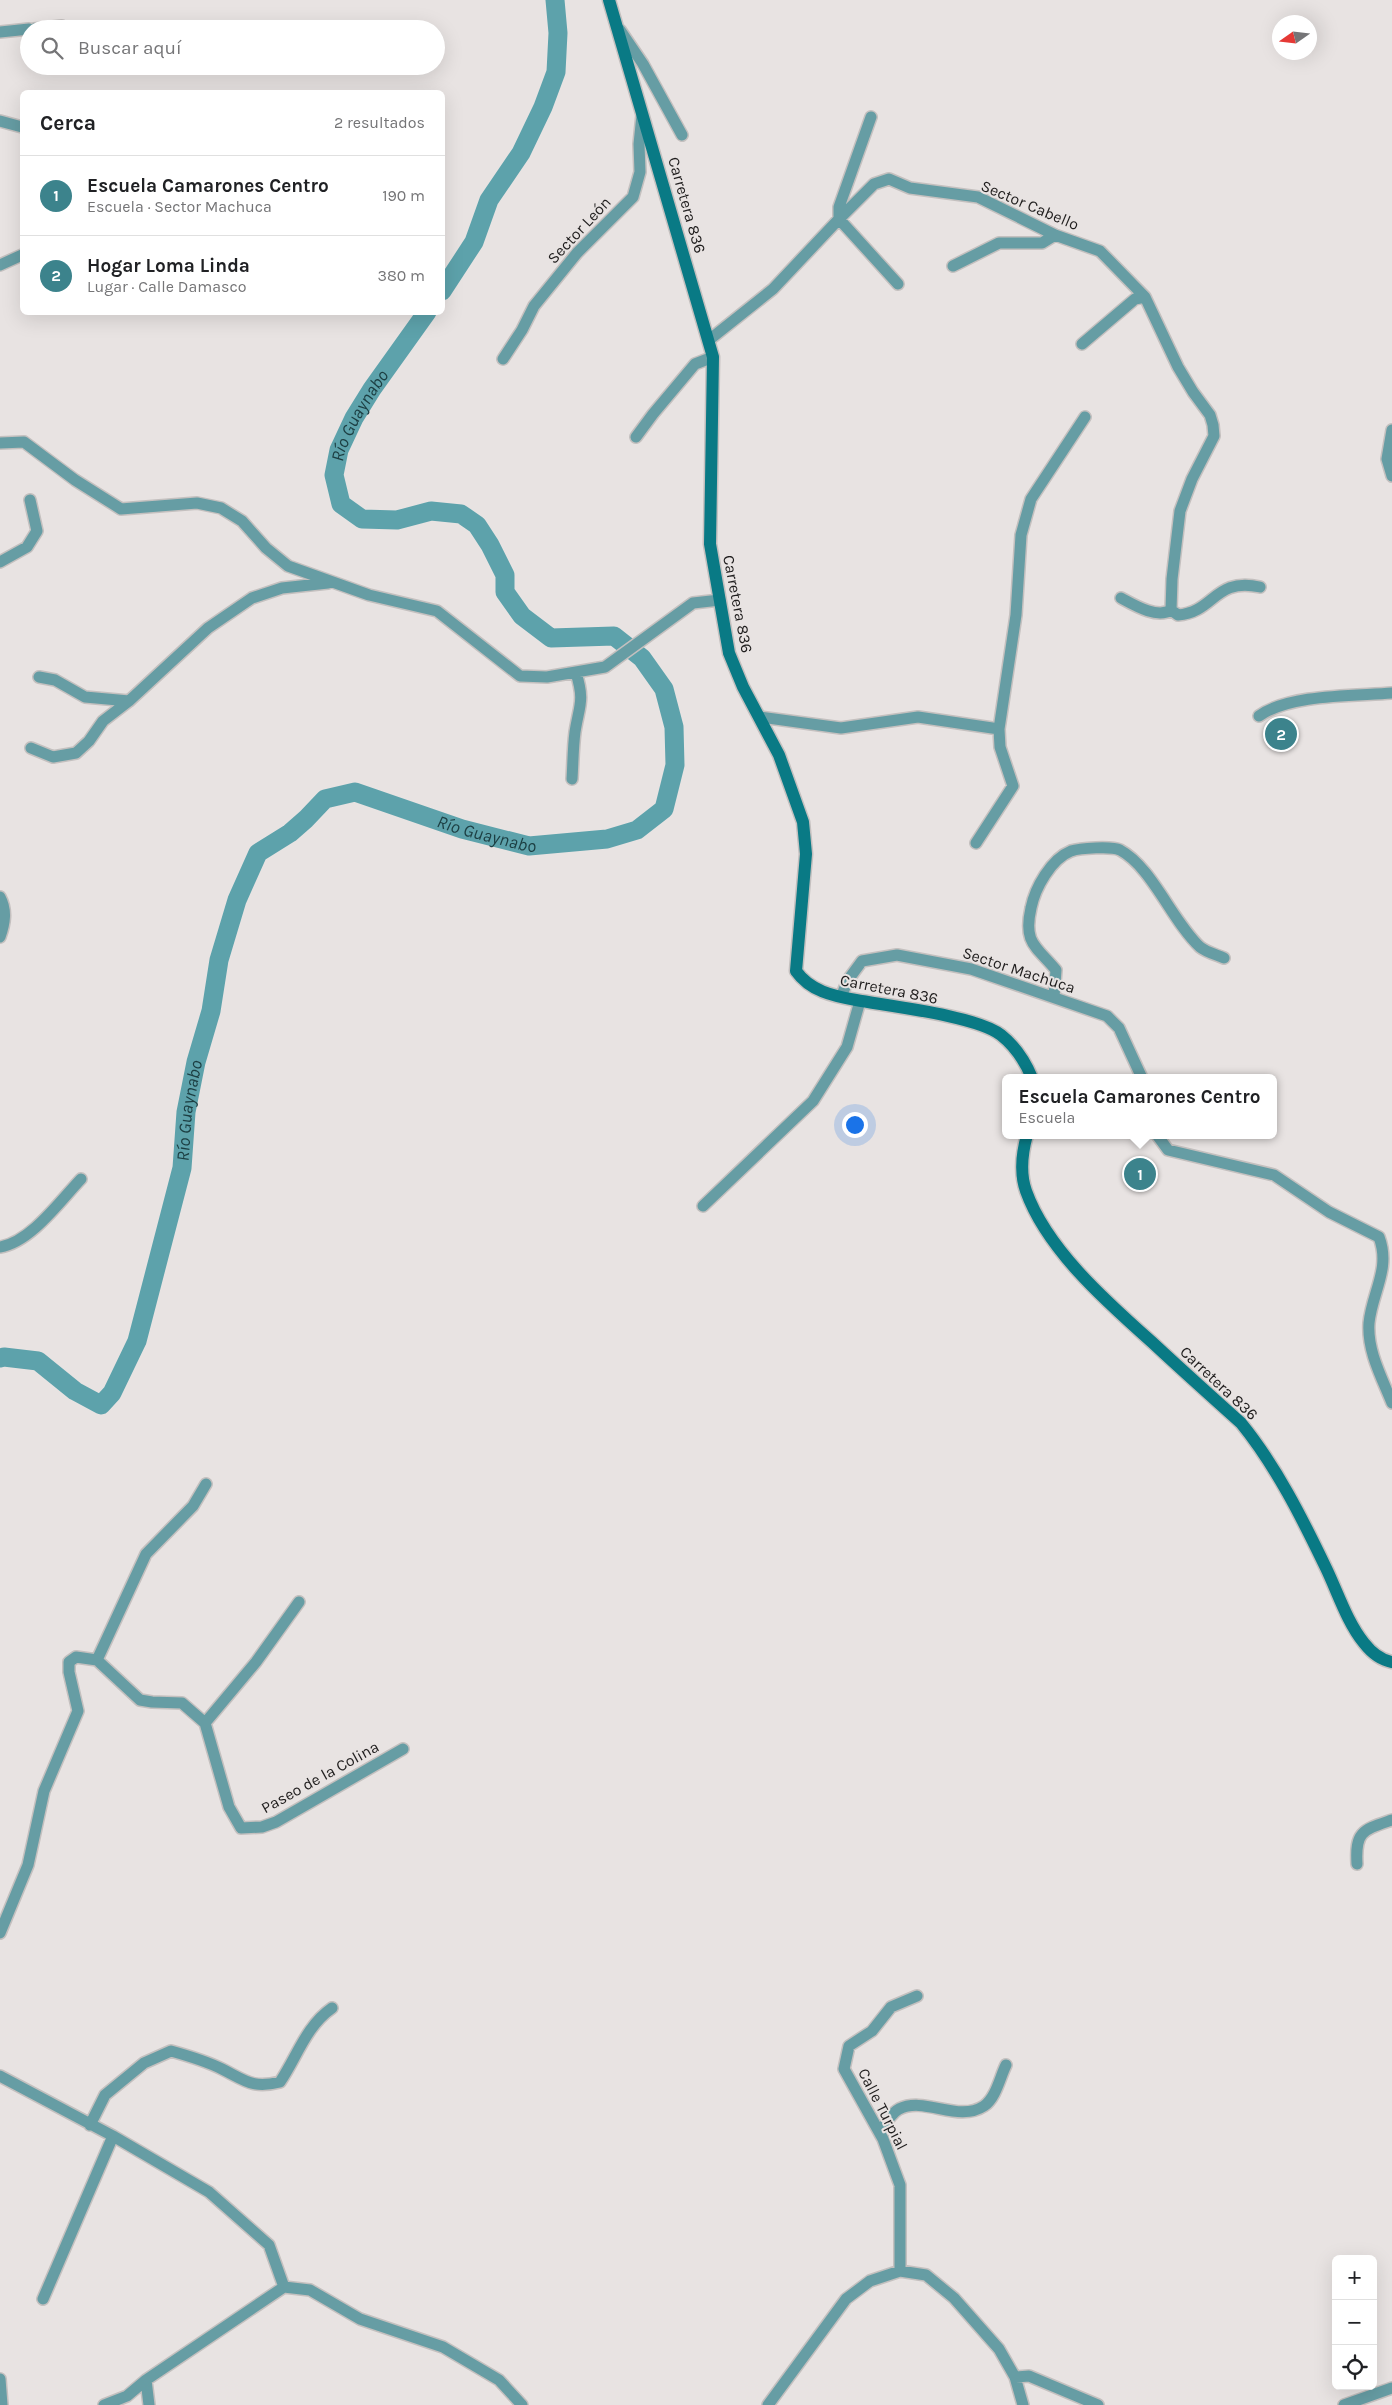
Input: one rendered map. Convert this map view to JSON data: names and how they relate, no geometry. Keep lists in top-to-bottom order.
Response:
{
  "streets": {
    "street": [
      "Carretera 836",
      "Sector Cabello",
      "Sector León",
      "Sector Machuca",
      "Paseo de la Colina",
      "Calle Turpial"
    ]
  },
  "crossings": [
    ["Carretera 836", "Sector Cabello"],
    ["Carretera 836", "Sector León"],
    ["Carretera 836", "Sector Machuca"]
  ],
  "water": ["Río Guaynabo"],
  "north": "left",
  "page": {
    "search": "Buscar aquí",
    "heading": ["Cerca", "2 resultados"],
    "list": [
      {
        "mark": "1",
        "name": "Escuela Camarones Centro",
        "note": "Escuela · Sector Machuca",
        "value": "190 m"
      },
      {
        "mark": "2",
        "name": "Hogar Loma Linda",
        "note": "Lugar · Calle Damasco",
        "value": "380 m"
      }
    ],
    "pins": ["2", "1"],
    "popup": ["Escuela Camarones Centro", "Escuela"],
    "map_buttons": ["+", "−"]
  }
}
